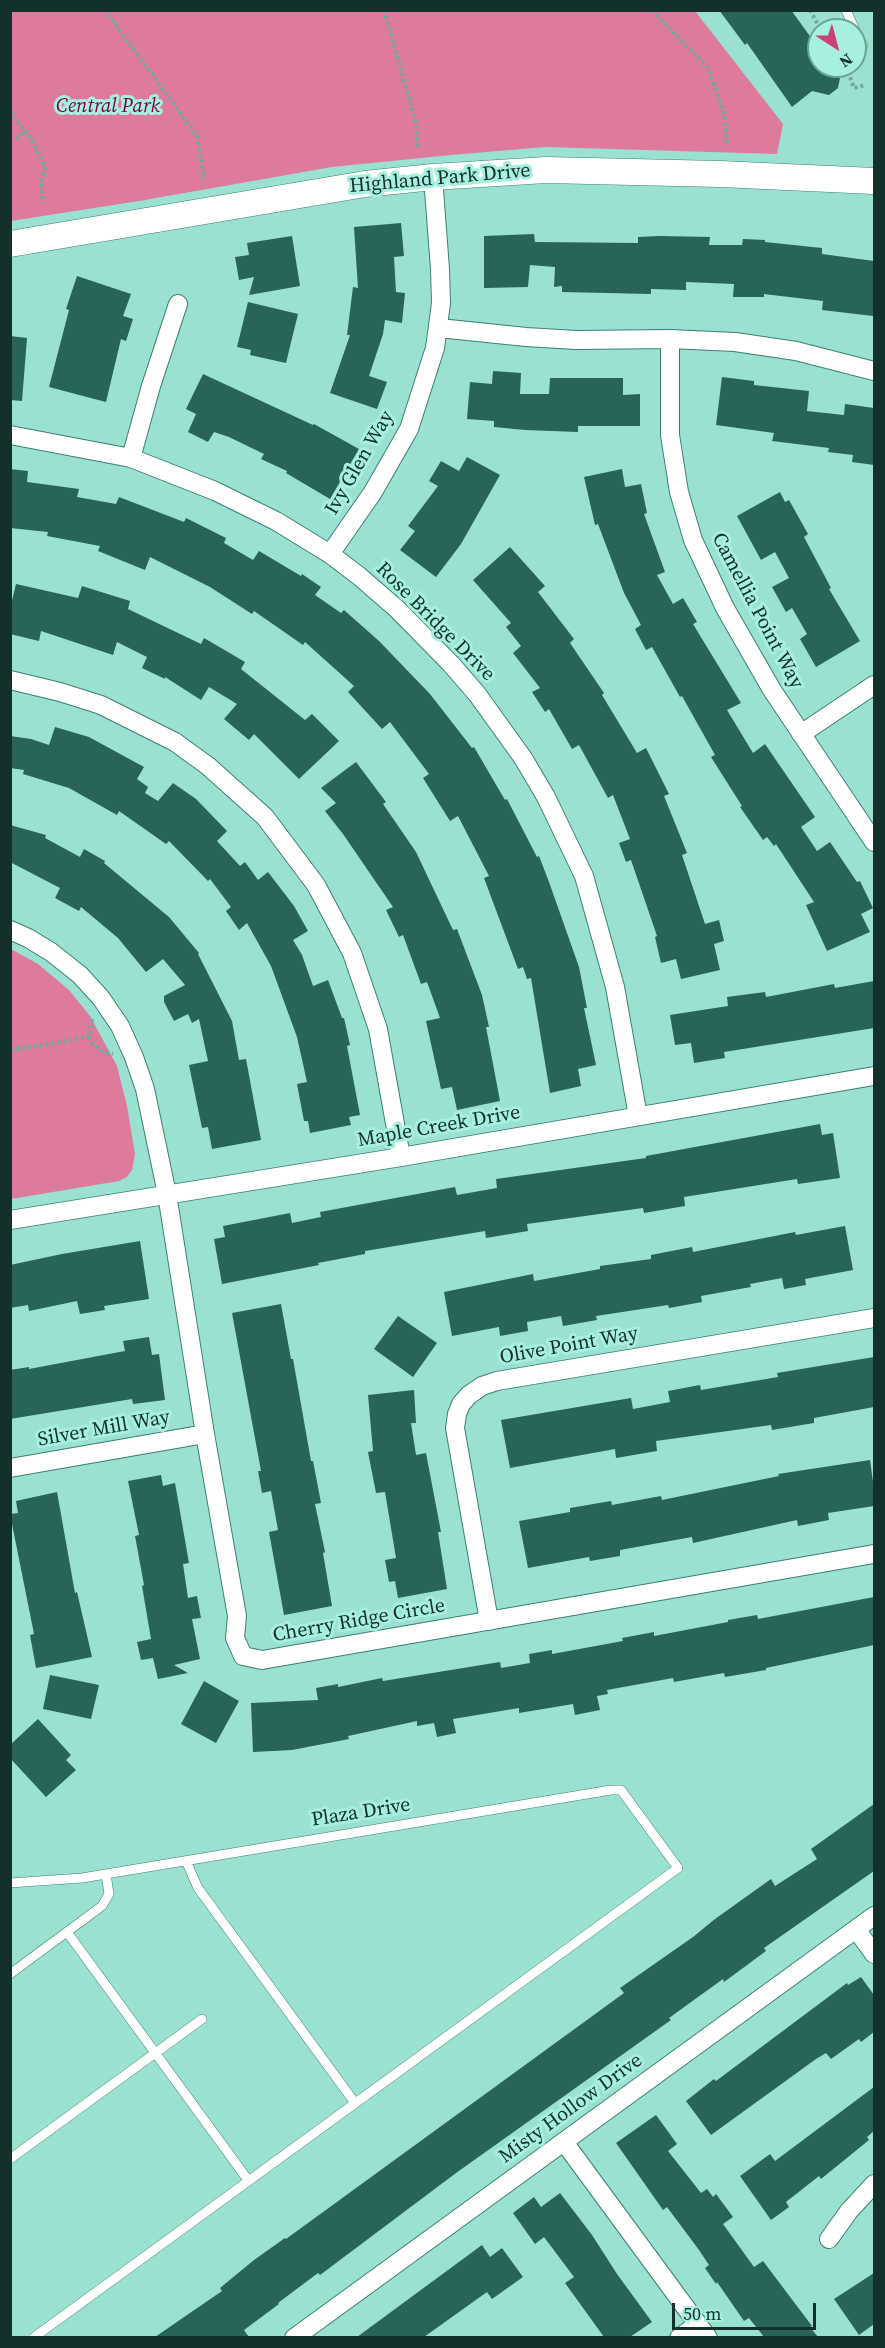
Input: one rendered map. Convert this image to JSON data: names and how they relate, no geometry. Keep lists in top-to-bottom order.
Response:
{
  "streets": {
    "street": [
      "Highland Park Drive",
      "Ivy Glen Way",
      "Camellia Point Way",
      "Rose Bridge Drive",
      "Maple Creek Drive",
      "Olive Point Way",
      "Silver Mill Way",
      "Cherry Ridge Circle",
      "Misty Hollow Drive"
    ],
    "lane": ["Plaza Drive"]
  },
  "crossings": [
    ["Highland Park Drive", "Ivy Glen Way"],
    ["Ivy Glen Way", "Rose Bridge Drive"],
    ["Rose Bridge Drive", "Maple Creek Drive"],
    ["Maple Creek Drive", "Cherry Ridge Circle"],
    ["Olive Point Way", "Cherry Ridge Circle"],
    ["Silver Mill Way", "Cherry Ridge Circle"]
  ],
  "parks": ["Central Park"],
  "scale_bar": "50 m",
  "north": "bottom right"
}
